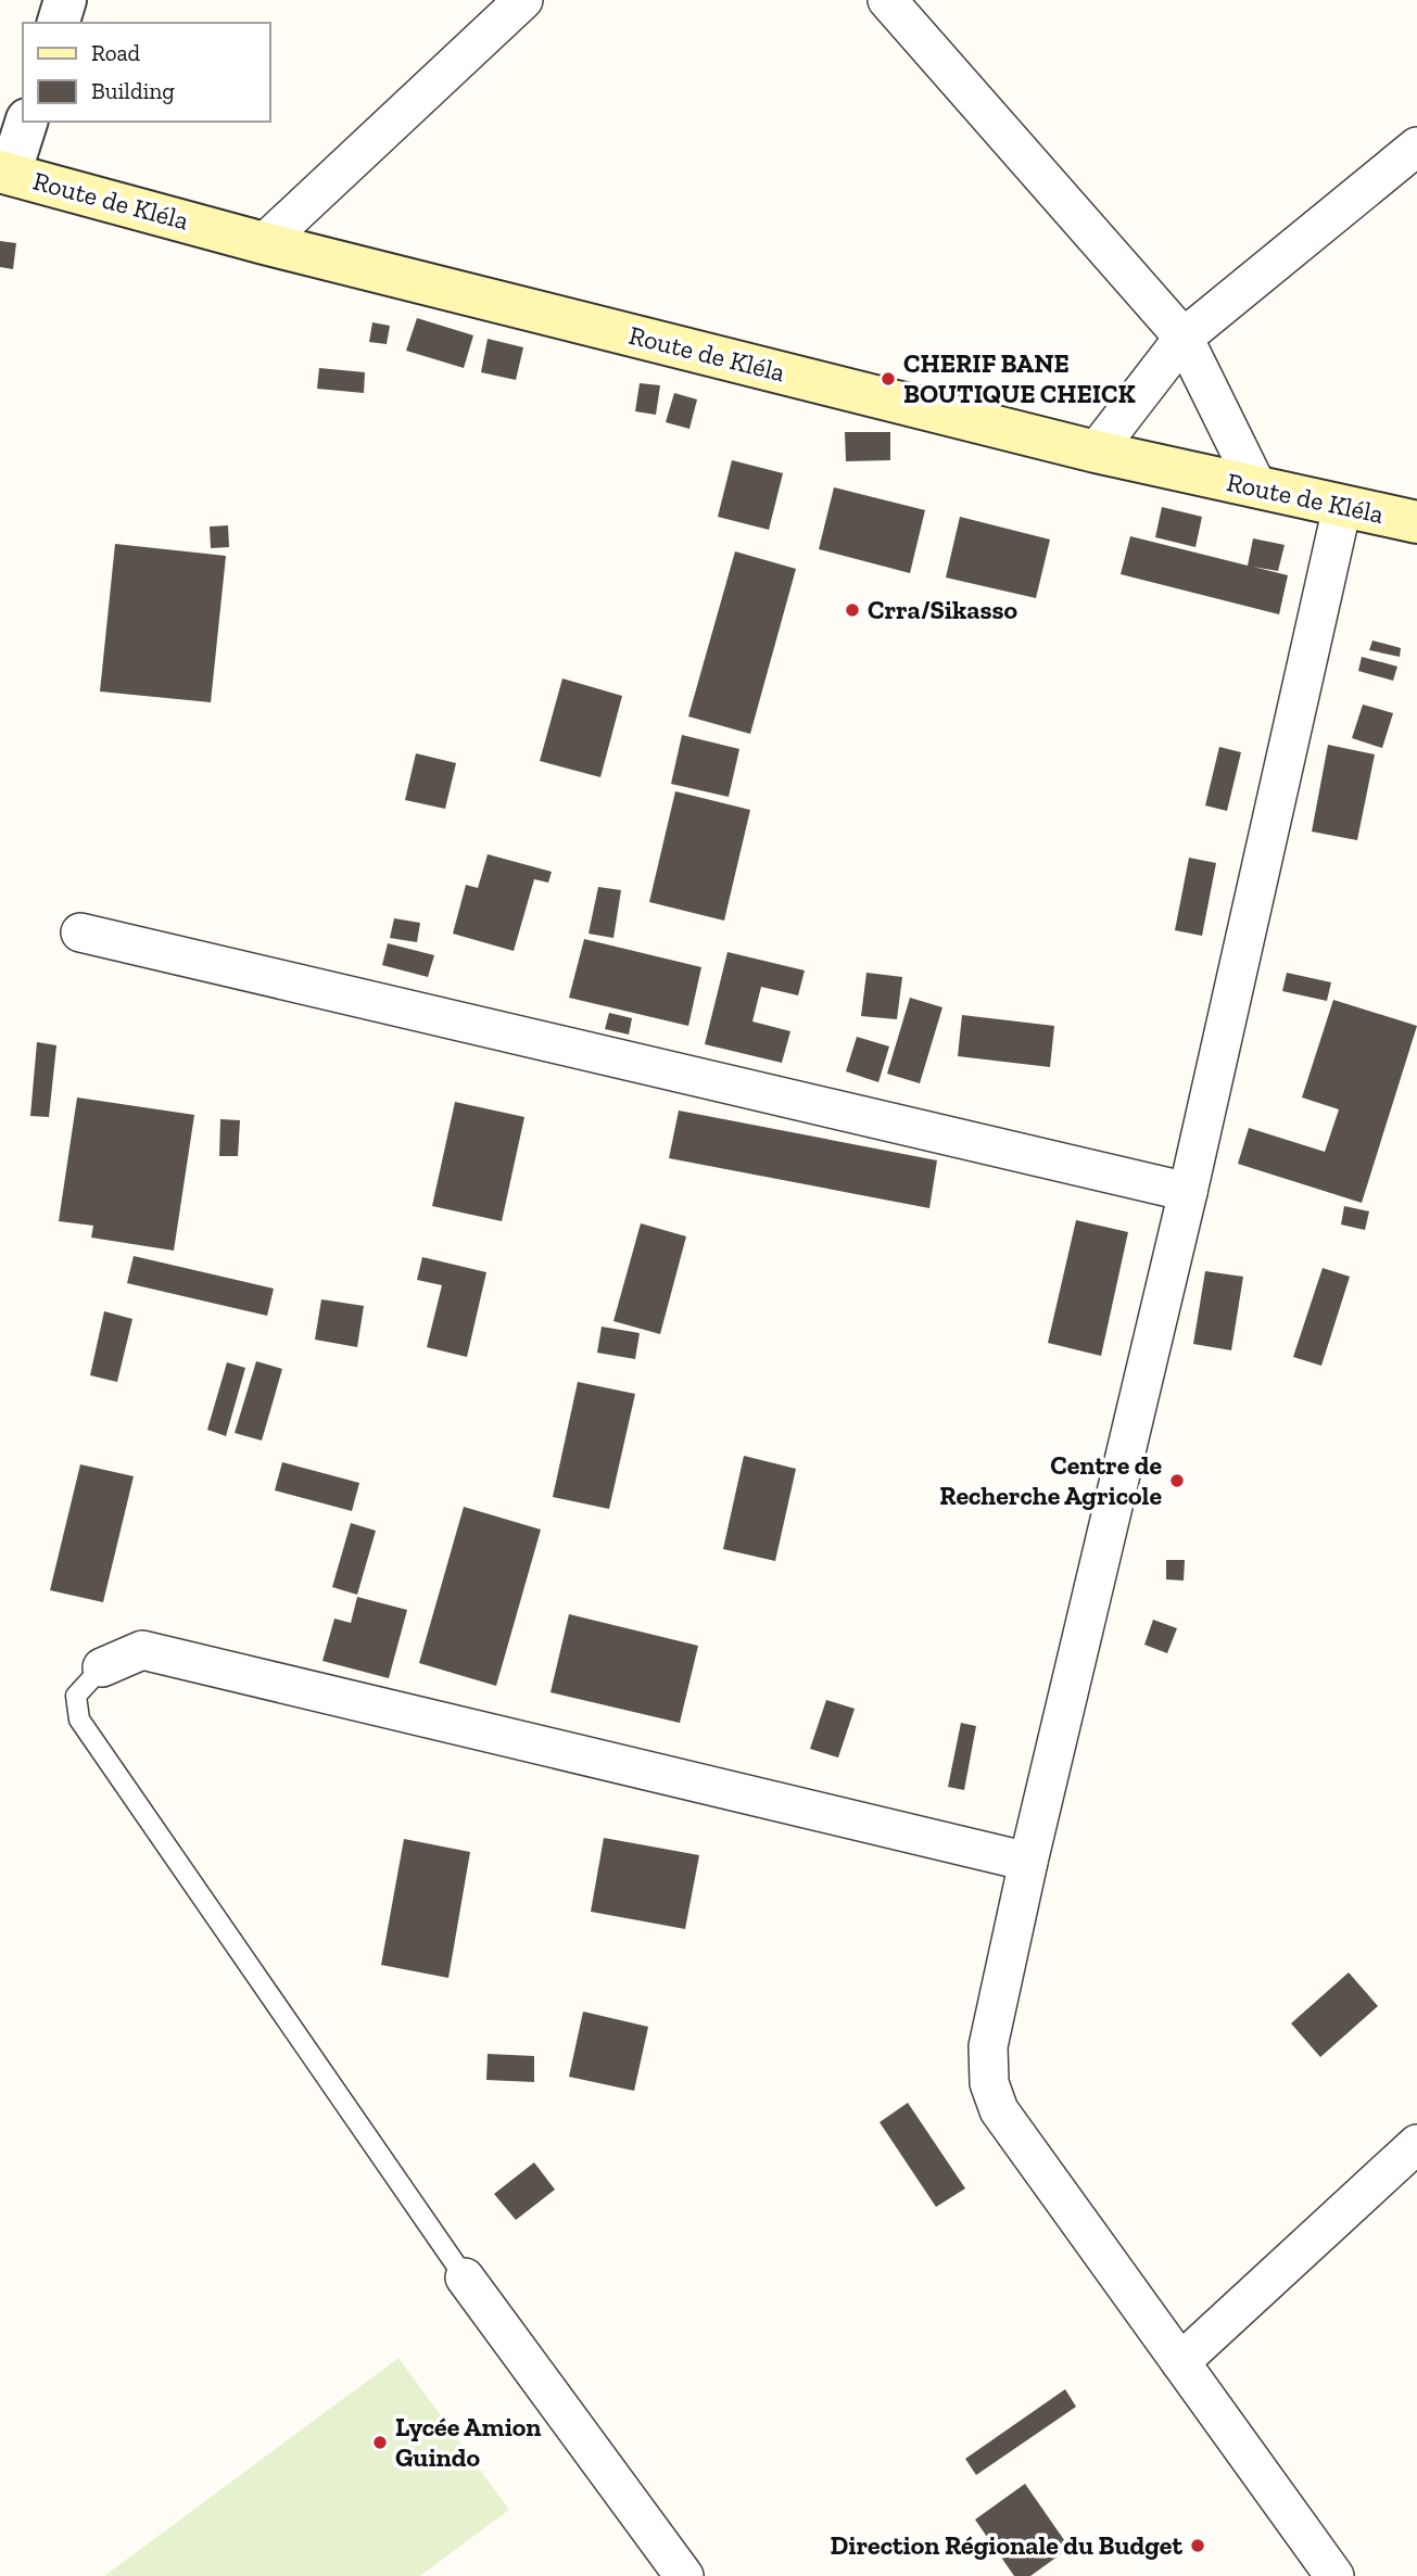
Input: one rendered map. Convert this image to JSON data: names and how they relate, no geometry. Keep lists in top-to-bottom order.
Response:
{
  "streets": {
    "main road": ["Route de Kléla"]
  },
  "places": [
    "CHERIF BANE BOUTIQUE CHEICK",
    "Crra/Sikasso",
    "Centre de Recherche Agricole",
    "Lycée Amion Guindo",
    "Direction Régionale du Budget"
  ],
  "legend": ["Road", "Building"]
}
